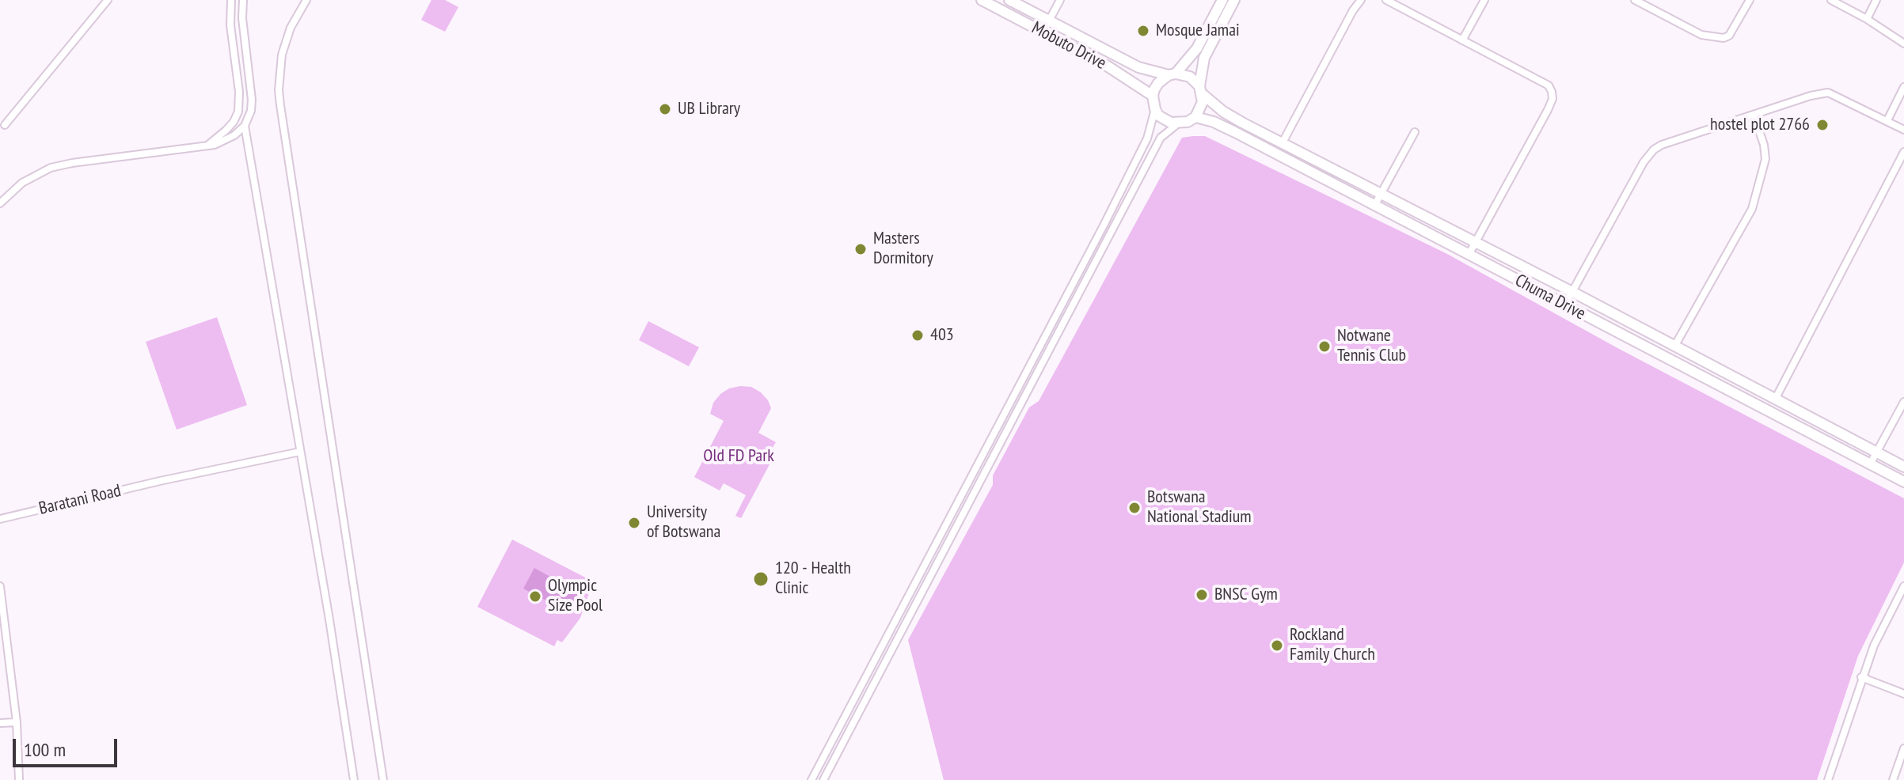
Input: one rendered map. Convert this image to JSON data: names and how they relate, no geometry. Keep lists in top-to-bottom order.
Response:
{
  "streets": {
    "main road": ["Mobuto Drive", "Chuma Drive"],
    "street": ["Baratani Road"]
  },
  "crossings": [
    ["Mobuto Drive", "Chuma Drive"]
  ],
  "parks": ["Old FD Park"],
  "places": [
    "Mosque Jamai",
    "UB Library",
    "hostel plot 2766",
    "Masters Dormitory",
    "403",
    "Notwane Tennis Club",
    "Botswana National Stadium",
    "University of Botswana",
    "120 - Health Clinic",
    "BNSC Gym",
    "Olympic Size Pool",
    "Rockland Family Church"
  ],
  "scale_bar": "100 m"
}
